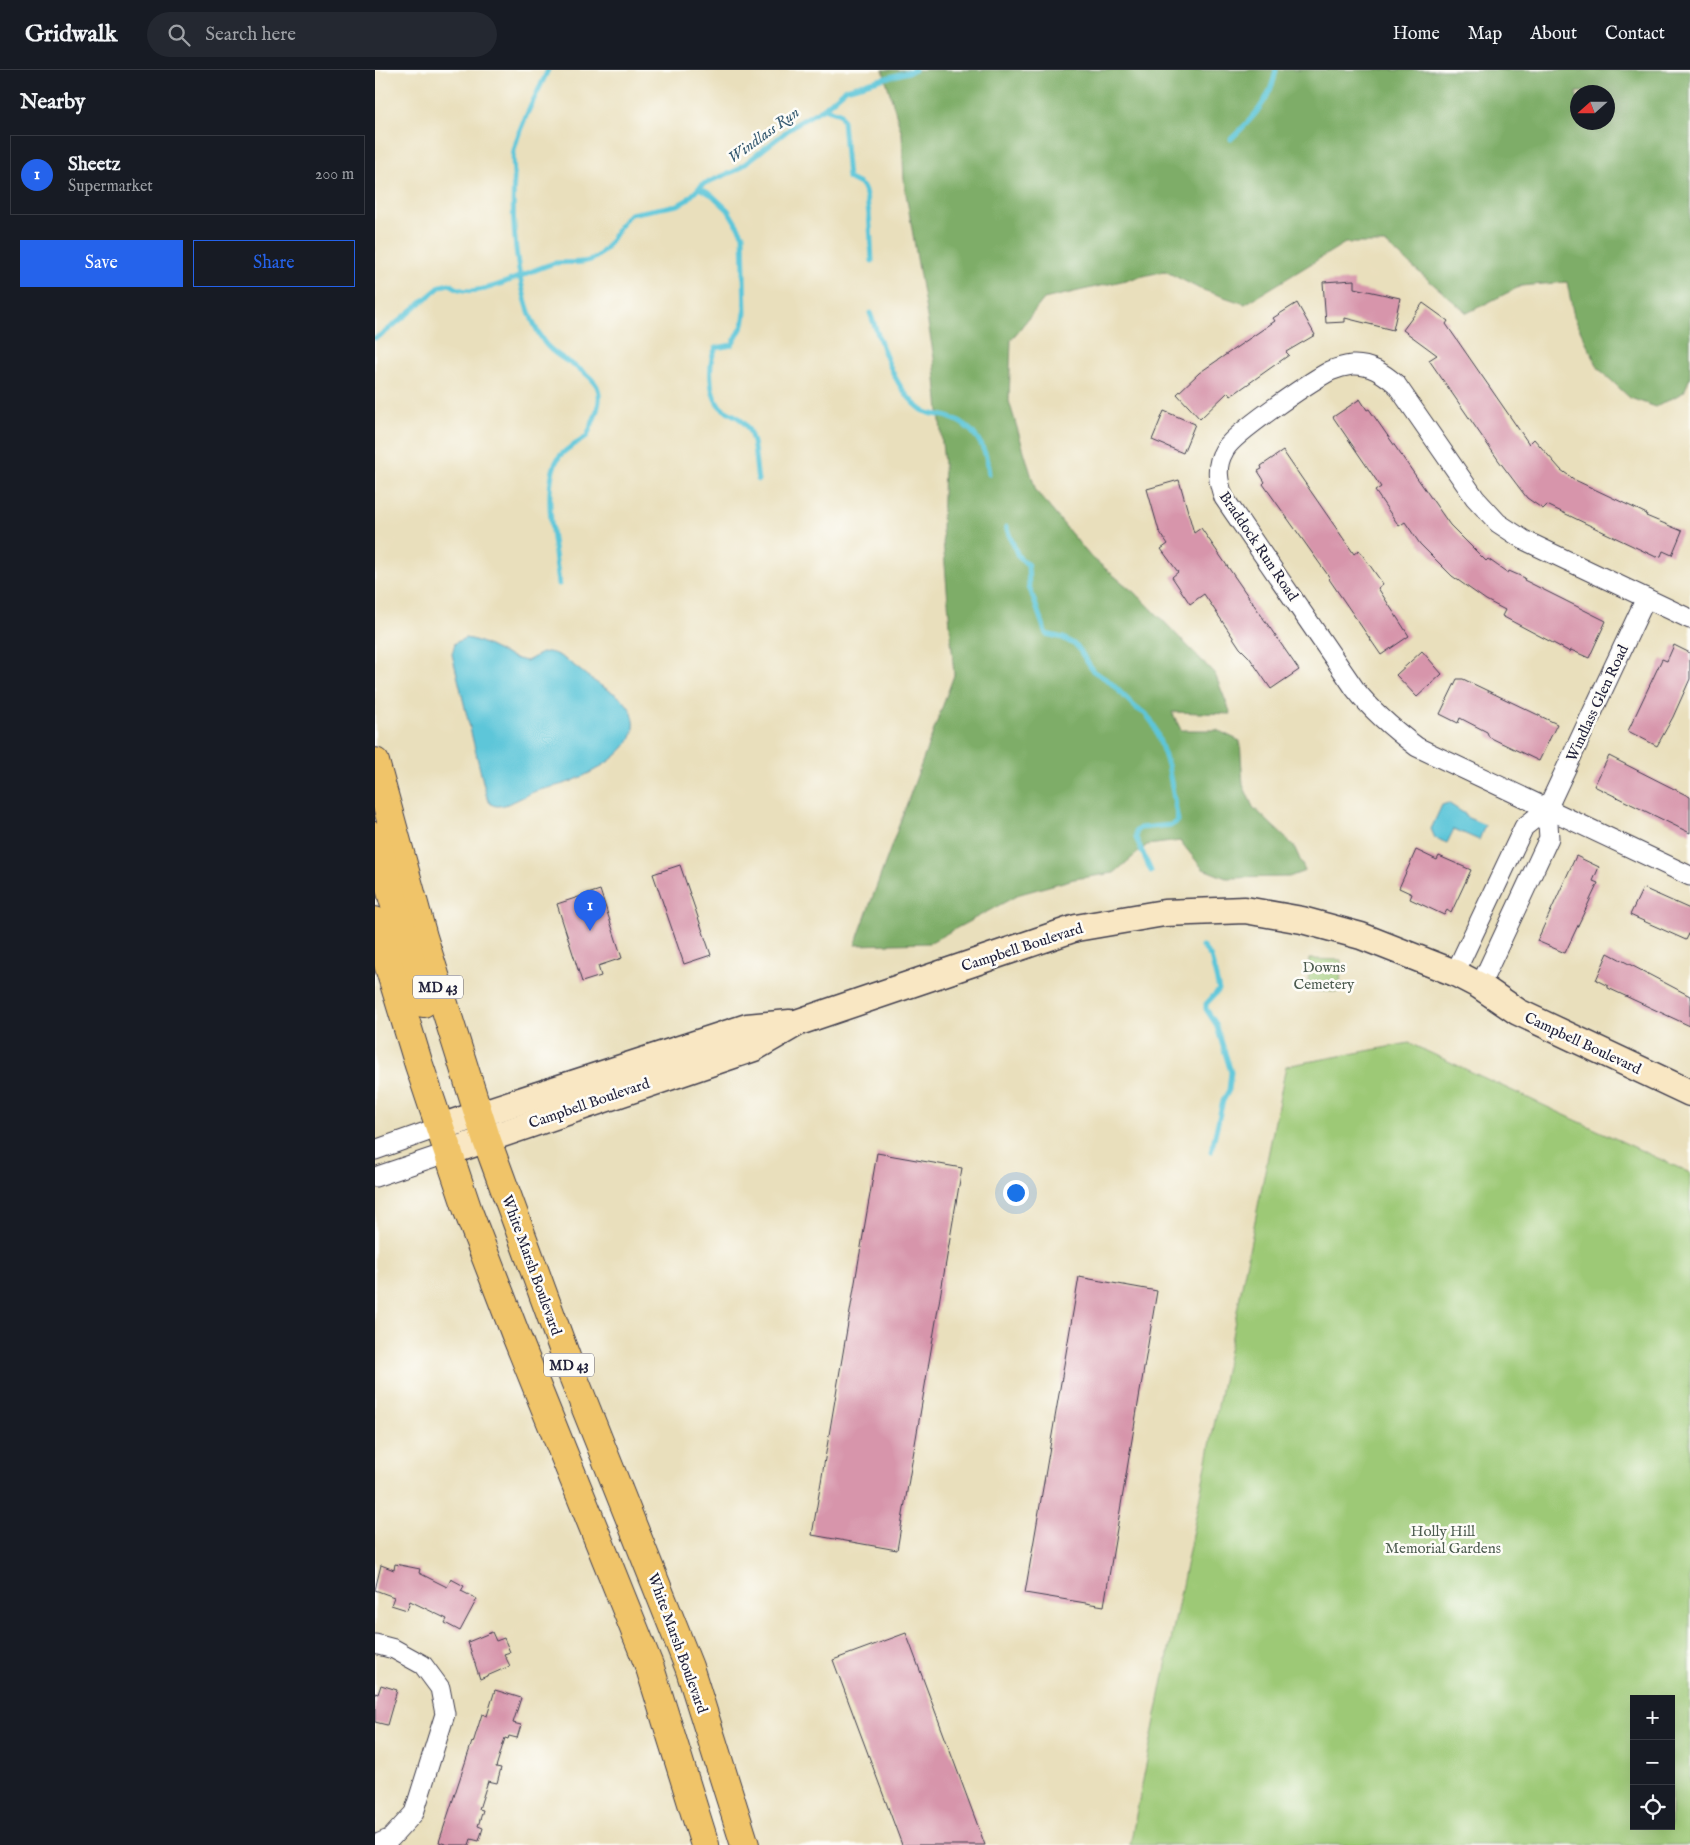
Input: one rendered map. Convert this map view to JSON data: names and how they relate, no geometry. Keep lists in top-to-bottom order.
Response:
{
  "streets": {
    "main road": ["MD 43", "White Marsh Boulevard"],
    "street": ["Braddock Run Road", "Windlass Glen Road", "Campbell Boulevard"]
  },
  "crossings": [
    ["Braddock Run Road", "Windlass Glen Road"],
    ["Windlass Glen Road", "Campbell Boulevard"],
    ["Campbell Boulevard", "MD 43"],
    ["Campbell Boulevard", "White Marsh Boulevard"]
  ],
  "water": ["Windlass Run"],
  "parks": ["Downs Cemetery", "Holly Hill Memorial Gardens"],
  "north": "left",
  "page": {
    "header": "Gridwalk",
    "search": "Search here",
    "nav": [
      "Home",
      "Map",
      "About",
      "Contact"
    ],
    "heading": "Nearby",
    "list": [
      {
        "mark": "1",
        "name": "Sheetz",
        "note": "Supermarket",
        "value": "200 m"
      }
    ],
    "buttons": ["Save", "Share"],
    "pins": "1",
    "map_buttons": ["+", "−"]
  }
}
